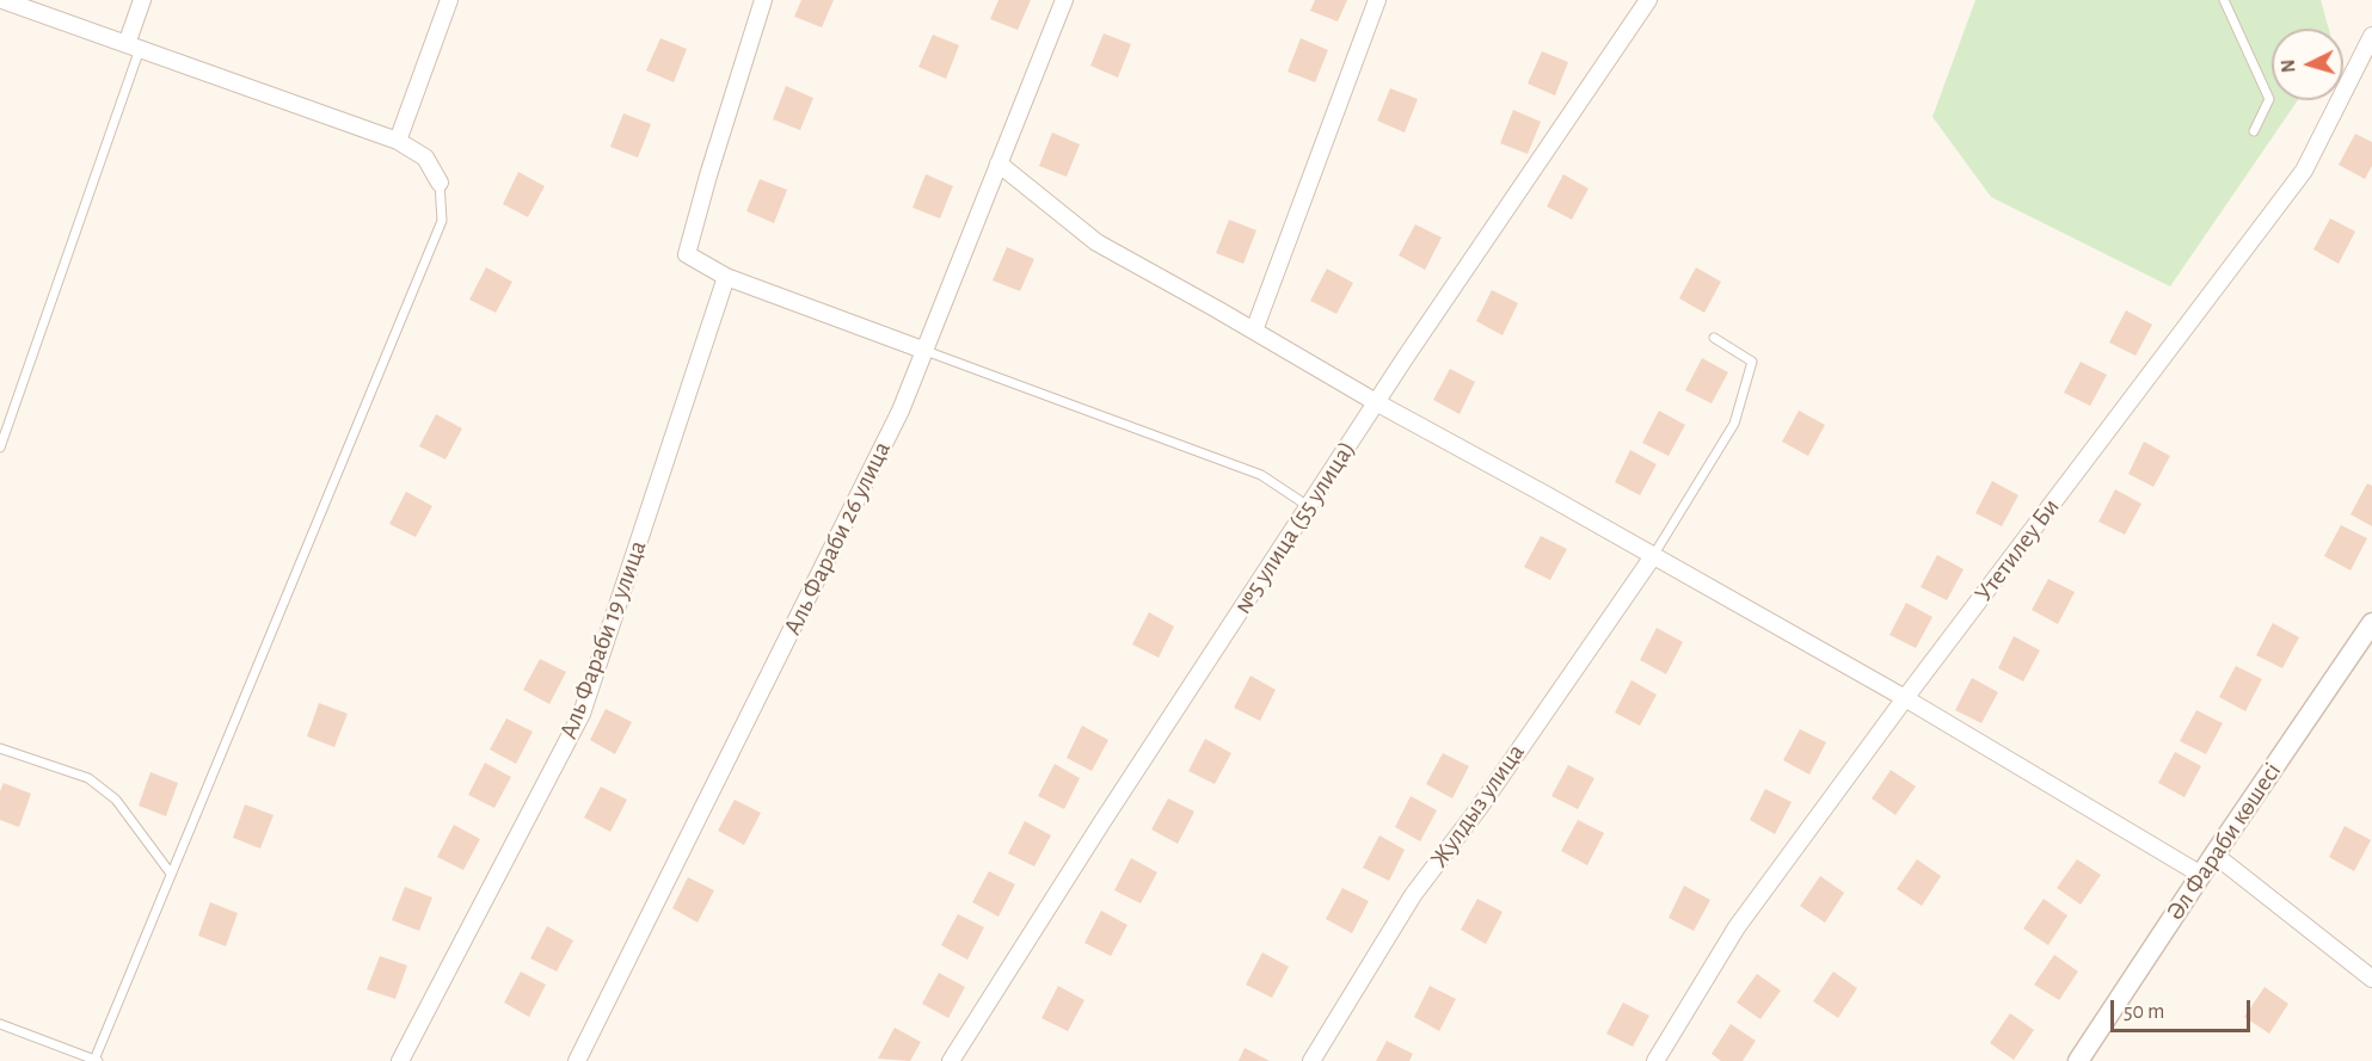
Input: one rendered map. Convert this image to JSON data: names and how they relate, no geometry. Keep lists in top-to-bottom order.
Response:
{
  "streets": {
    "street": [
      "№5 улица (55 улица)",
      "Аль Фараби 26 улица",
      "Утетилеу Би",
      "Аль Фараби 19 улица",
      "Жулдыз улица",
      "Әл Фараби көшесі"
    ]
  },
  "scale_bar": "50 m",
  "north": "left"
}
